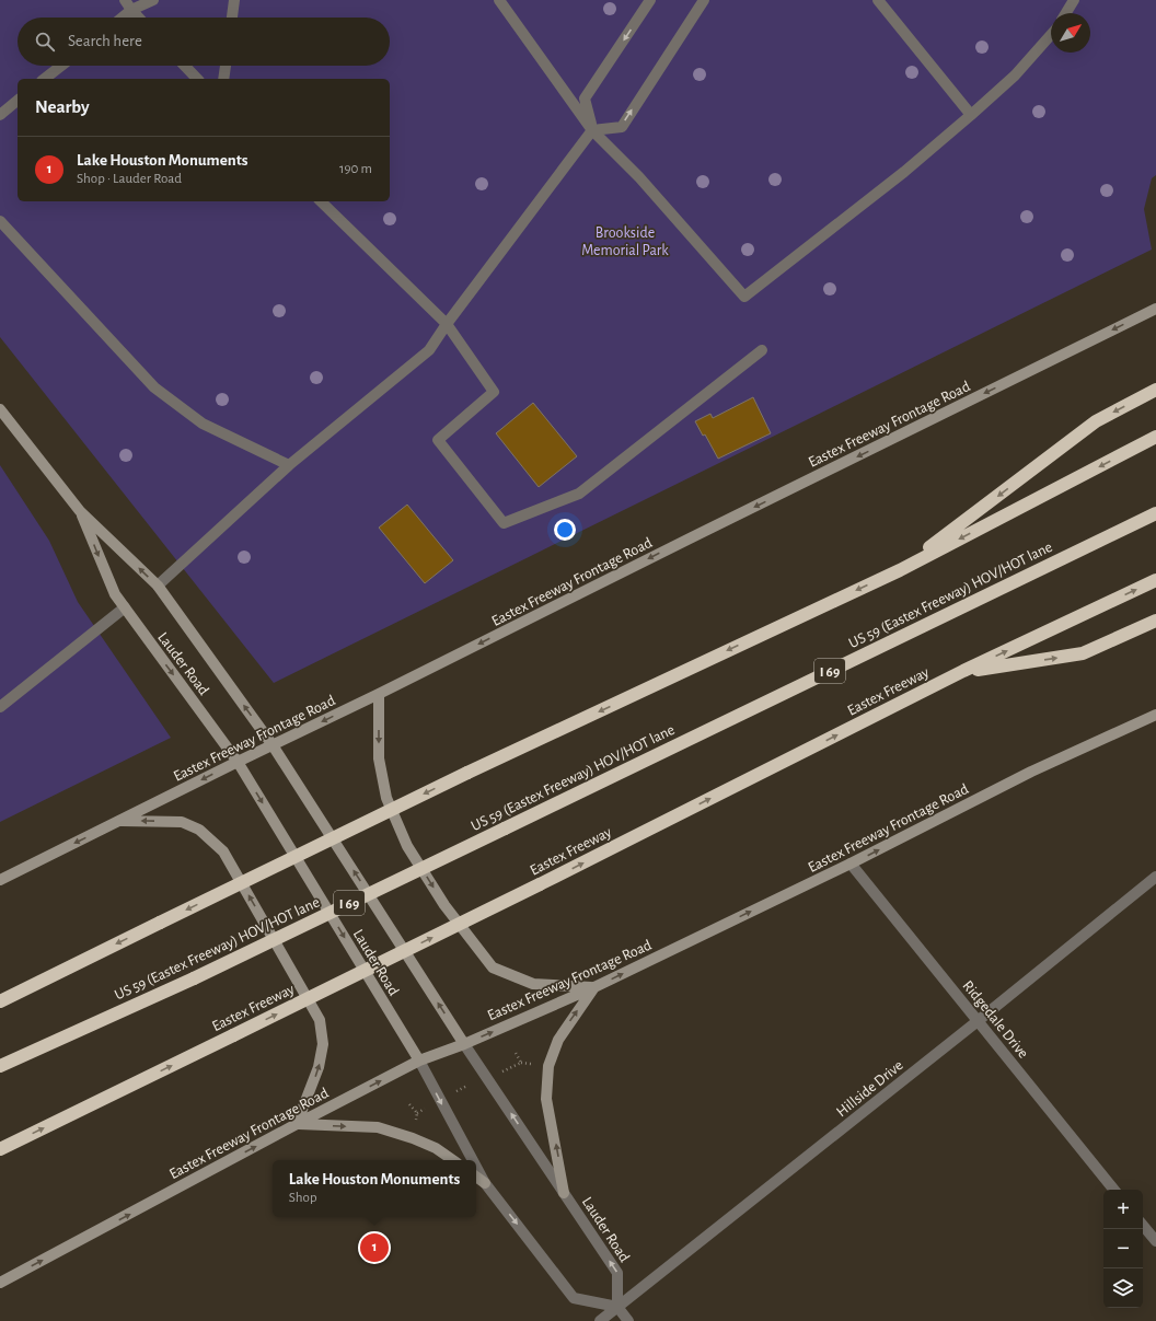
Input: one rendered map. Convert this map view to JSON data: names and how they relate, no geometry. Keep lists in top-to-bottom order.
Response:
{
  "streets": {
    "highway": ["US 59 (Eastex Freeway) HOV/HOT lane", "I 69", "Eastex Freeway"],
    "main road": ["Eastex Freeway Frontage Road", "Lauder Road"],
    "street": ["Ridgedale Drive", "Hillside Drive"]
  },
  "crossings": [
    ["Eastex Freeway Frontage Road", "Lauder Road"],
    ["Eastex Freeway Frontage Road", "Ridgedale Drive"],
    ["Lauder Road", "Hillside Drive"],
    ["Ridgedale Drive", "Hillside Drive"]
  ],
  "one_way": ["Eastex Freeway"],
  "parks": ["Brookside Memorial Park"],
  "north": "top right",
  "page": {
    "search": "Search here",
    "heading": "Nearby",
    "list": [
      {
        "mark": "1",
        "name": "Lake Houston Monuments",
        "note": "Shop · Lauder Road",
        "value": "190 m"
      }
    ],
    "popup": ["Lake Houston Monuments", "Shop"],
    "map_buttons": ["+", "−"],
    "pins": "1"
  }
}
